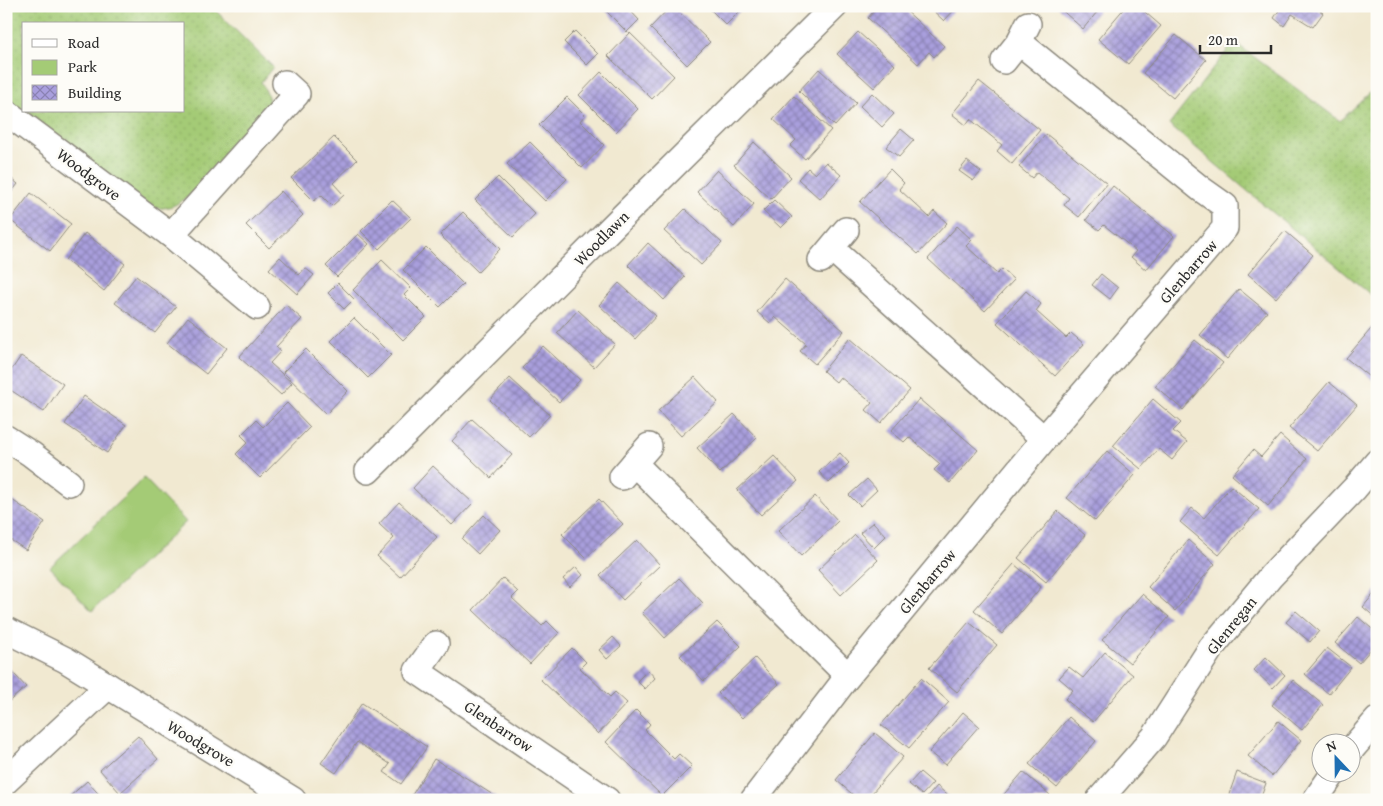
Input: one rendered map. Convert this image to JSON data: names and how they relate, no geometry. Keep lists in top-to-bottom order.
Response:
{
  "streets": {
    "street": [
      "Woodgrove",
      "Woodlawn",
      "Glenbarrow",
      "Glenregan"
    ]
  },
  "legend": ["Road", "Park", "Building"],
  "scale_bar": "20 m",
  "north": "top"
}
